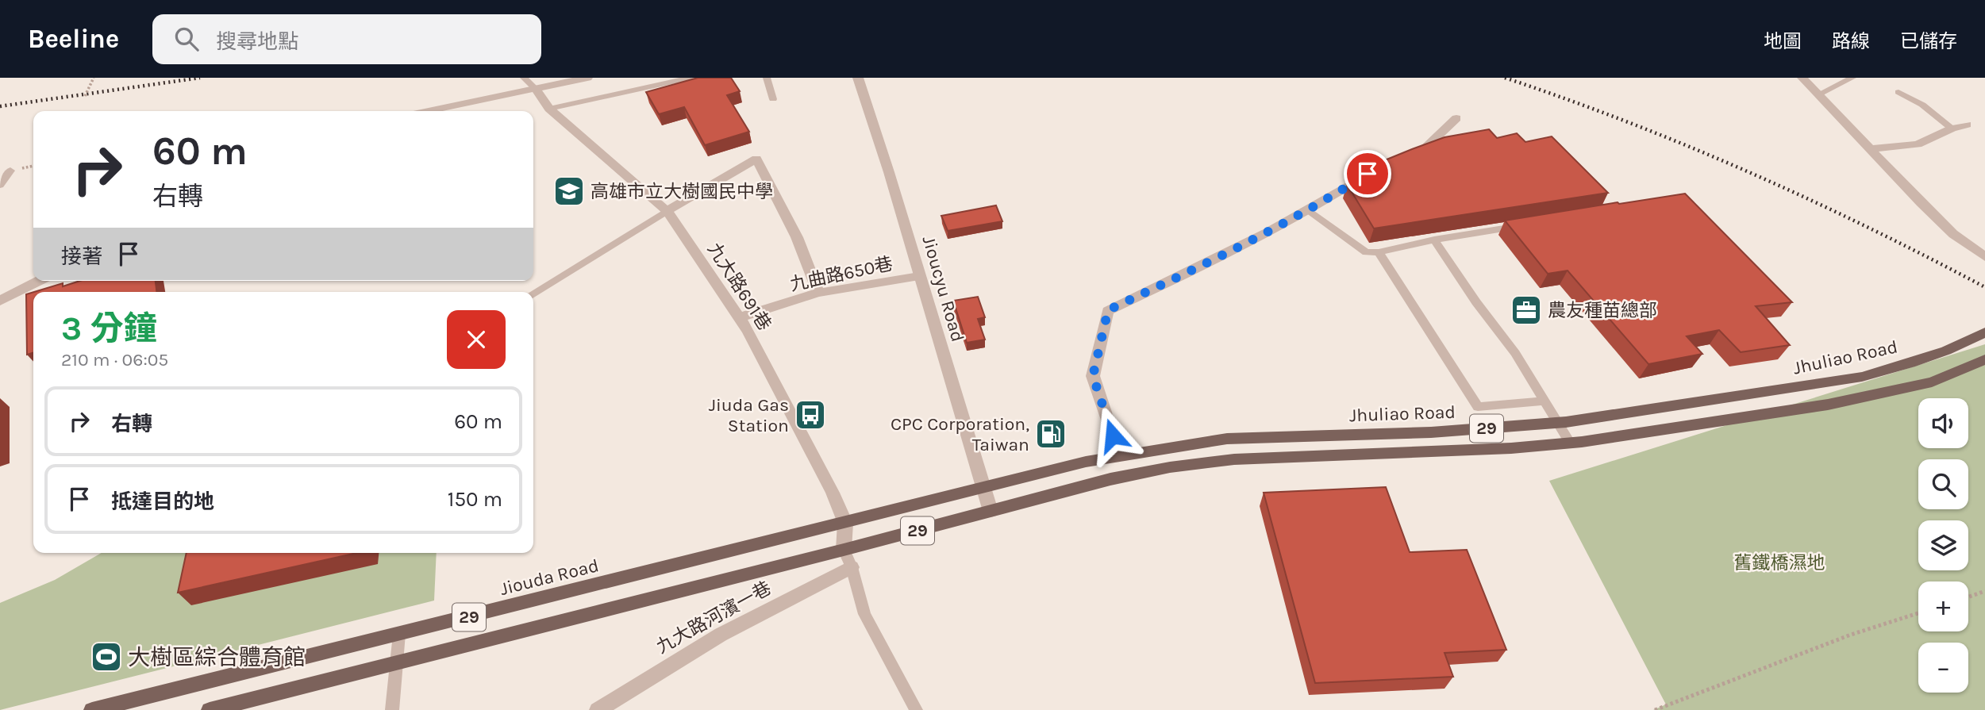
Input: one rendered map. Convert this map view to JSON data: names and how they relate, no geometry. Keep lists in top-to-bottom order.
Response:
{
  "streets": {
    "main road": ["Jhuliao Road", "29", "Jiouda Road"],
    "street": [
      "九曲路650巷",
      "九大路691巷",
      "Jioucyu Road",
      "九大路河濱一巷"
    ]
  },
  "crossings": [
    ["九曲路650巷", "九大路691巷"],
    ["九曲路650巷", "Jioucyu Road"],
    ["九大路691巷", "29"],
    ["九大路691巷", "Jiouda Road"],
    ["Jioucyu Road", "Jhuliao Road"],
    ["Jioucyu Road", "29"],
    ["Jioucyu Road", "Jiouda Road"],
    ["Jhuliao Road", "Jiouda Road"]
  ],
  "parks": ["舊鐵橋濕地"],
  "places": {
    "school or university": ["高雄市立大樹國民中學"],
    "office": ["農友種苗總部"],
    "bus stop": ["Jiuda Gas Station"],
    "fuel station": ["CPC Corporation, Taiwan"],
    "sports": ["大樹區綜合體育館"]
  },
  "page": {
    "header": "Beeline",
    "search": "搜尋地點",
    "nav": ["地圖", "路線", "已儲存"],
    "turn": ["60 m", "右轉"],
    "then": "接著",
    "heading": ["3 分鐘", "210 m · 06:05"],
    "list": [
      {
        "name": "右轉",
        "value": "60 m"
      },
      {
        "name": "抵達目的地",
        "value": "150 m"
      }
    ],
    "map_buttons": ["+", "−"]
  }
}
